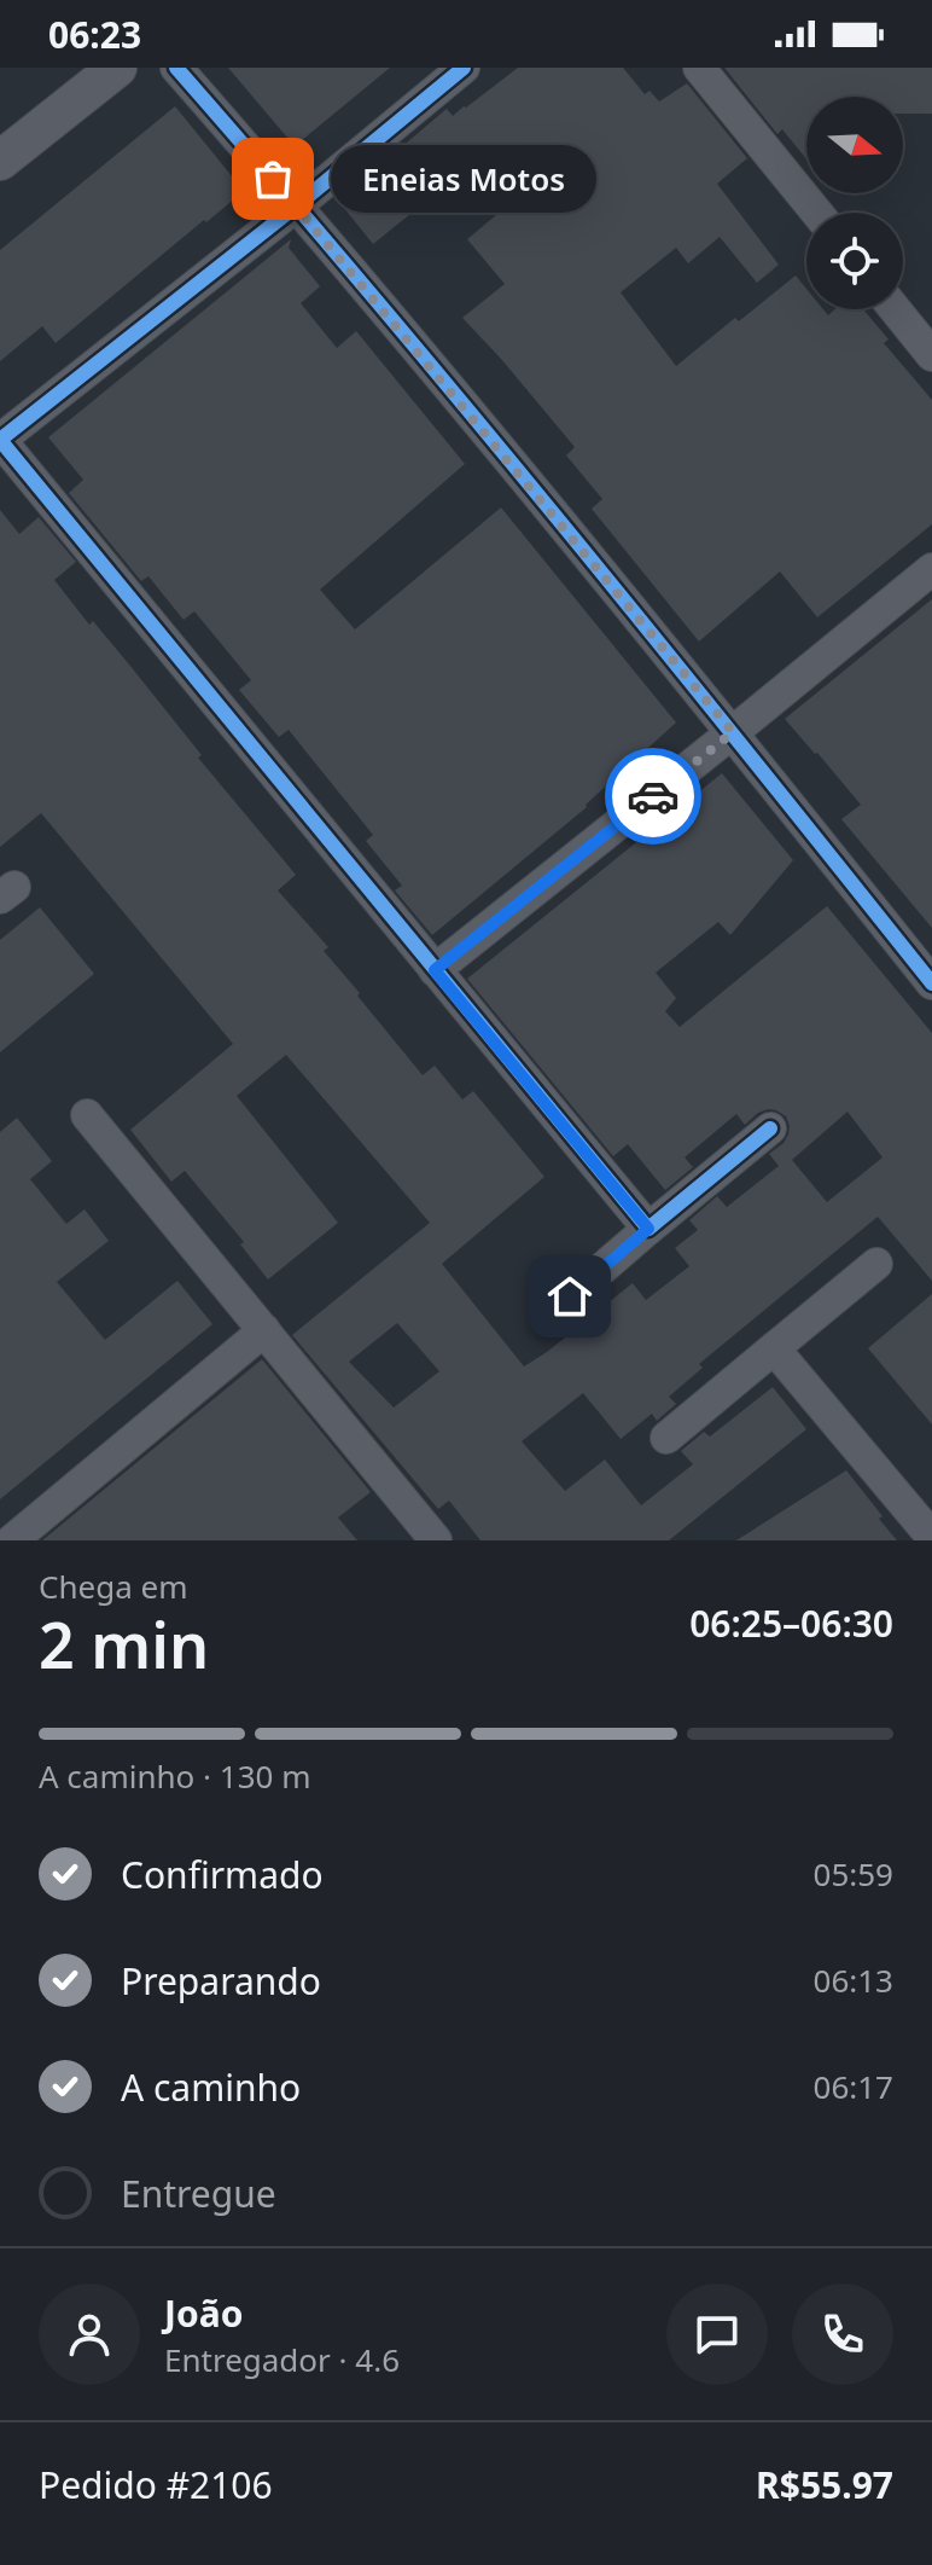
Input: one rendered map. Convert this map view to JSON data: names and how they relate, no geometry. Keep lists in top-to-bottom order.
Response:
{
  "places": ["Eneias Motos"],
  "north": "right",
  "page": {
    "status": "06:23",
    "bubble": "Eneias Motos",
    "heading": ["2 min", "Chega em", "06:25–06:30"],
    "panel": [
      "João",
      "Entregador · 4.6",
      "Pedido #2106",
      "R$55.97"
    ],
    "bar": "A caminho · 130 m",
    "list": [
      ["Confirmado", "05:59"],
      ["Preparando", "06:13"],
      ["A caminho", "06:17"],
      "Entregue"
    ]
  }
}
